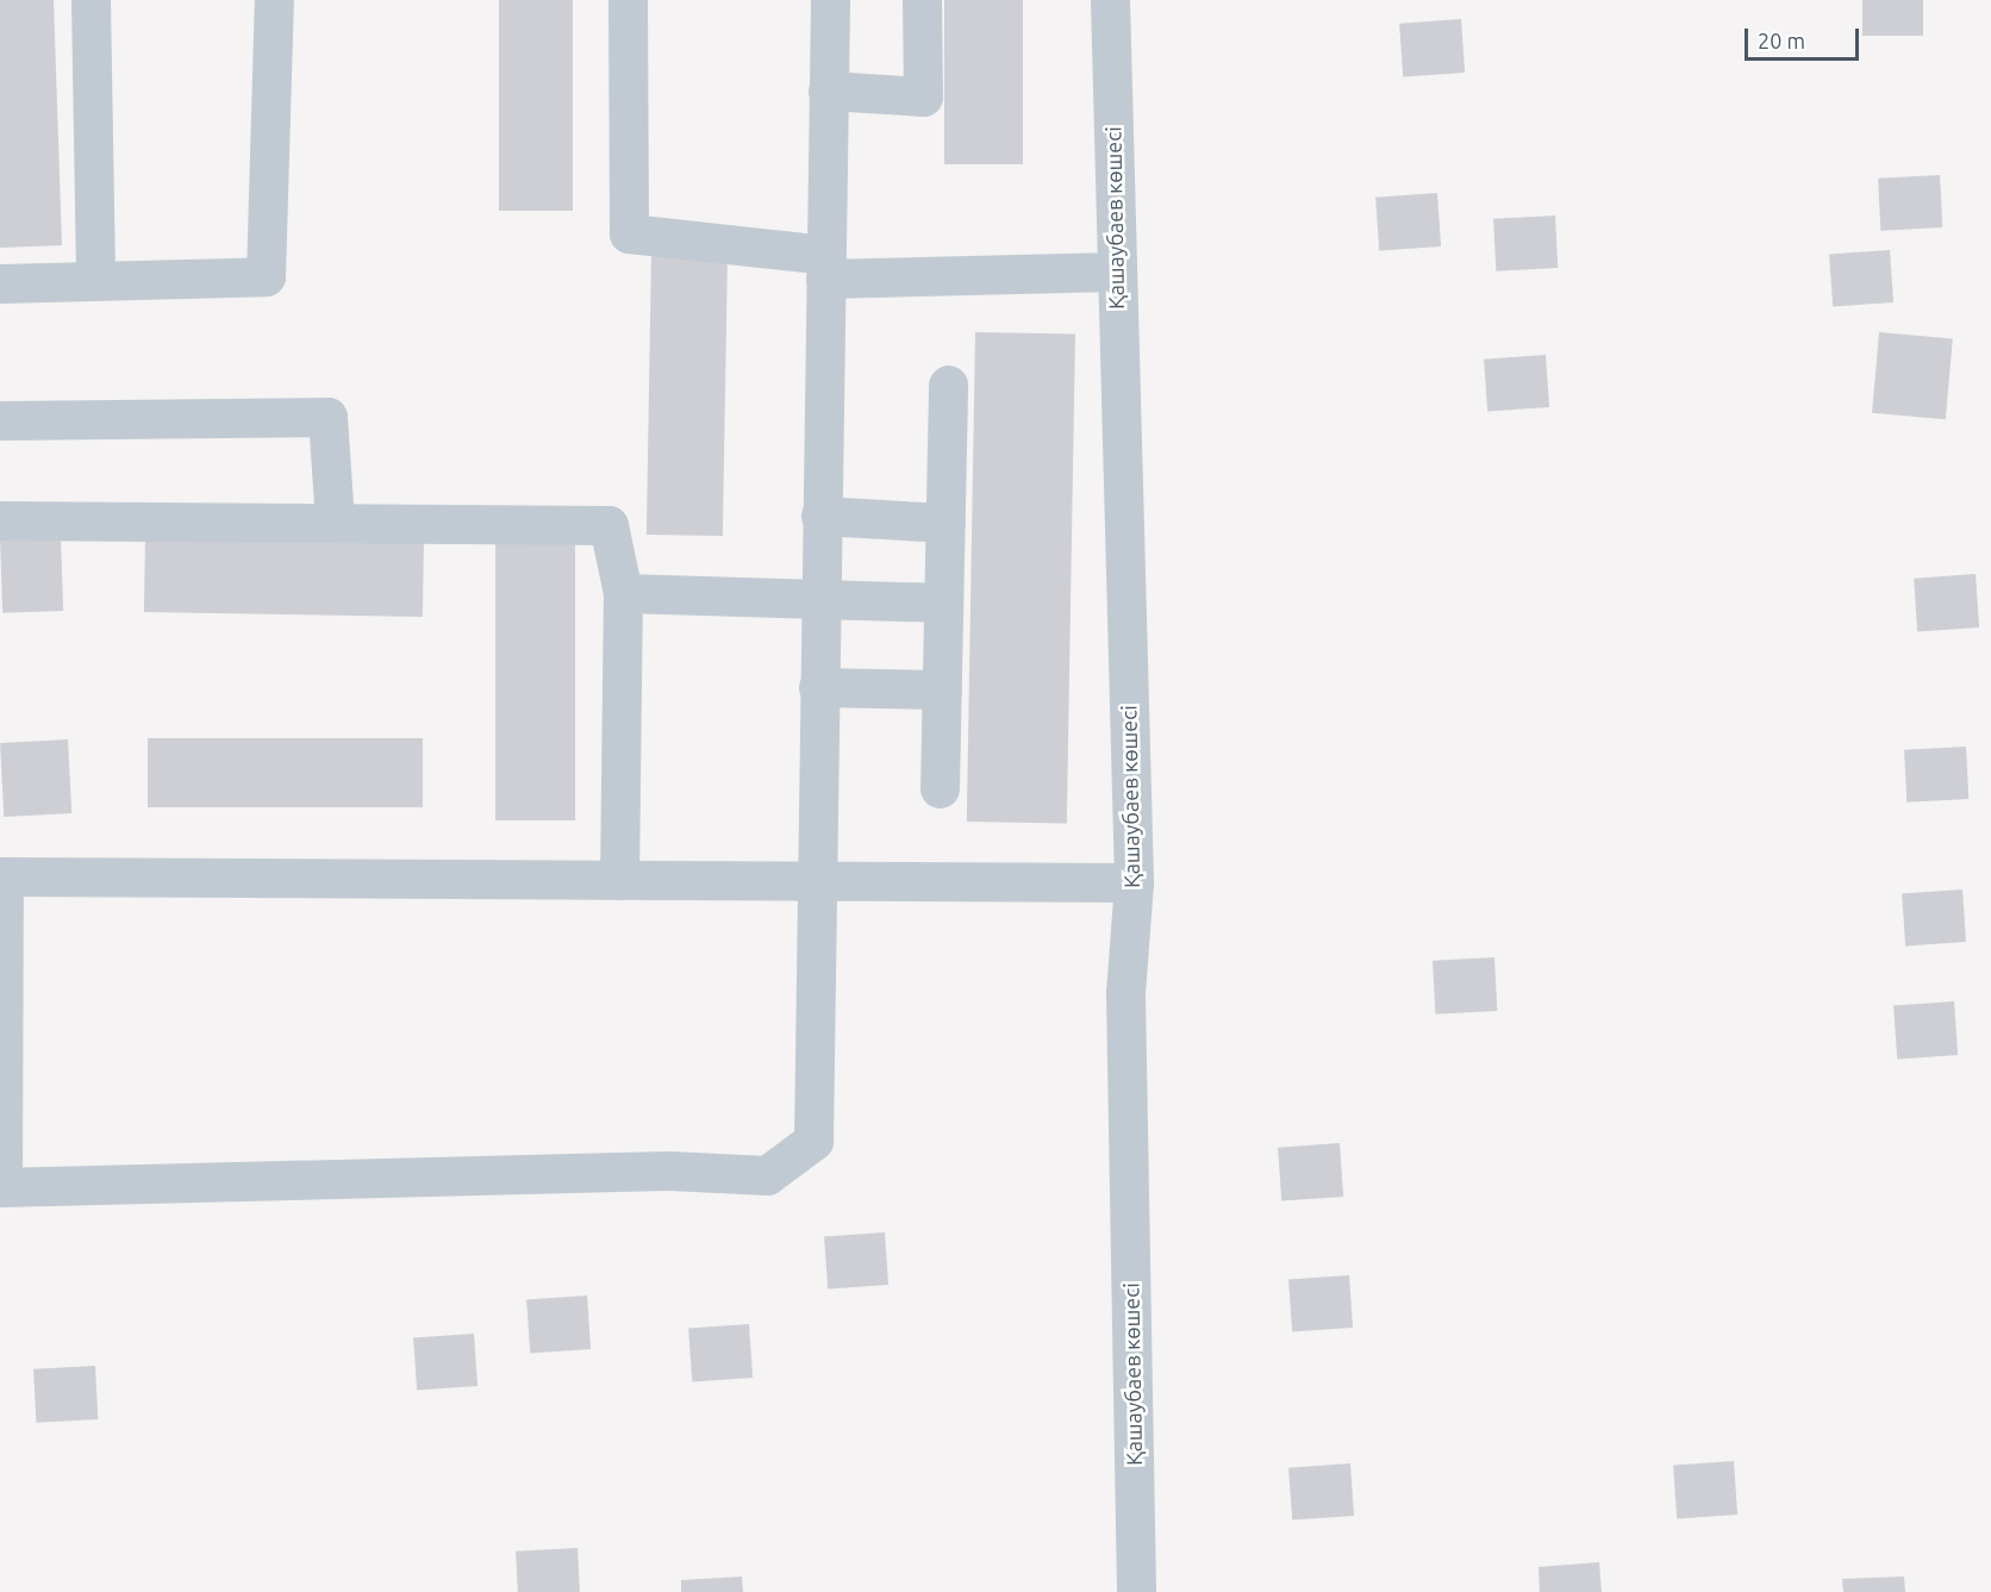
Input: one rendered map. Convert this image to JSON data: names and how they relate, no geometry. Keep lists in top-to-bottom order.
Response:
{
  "streets": {
    "street": ["Қашаубаев көшесі"]
  },
  "scale_bar": "20 m"
}
